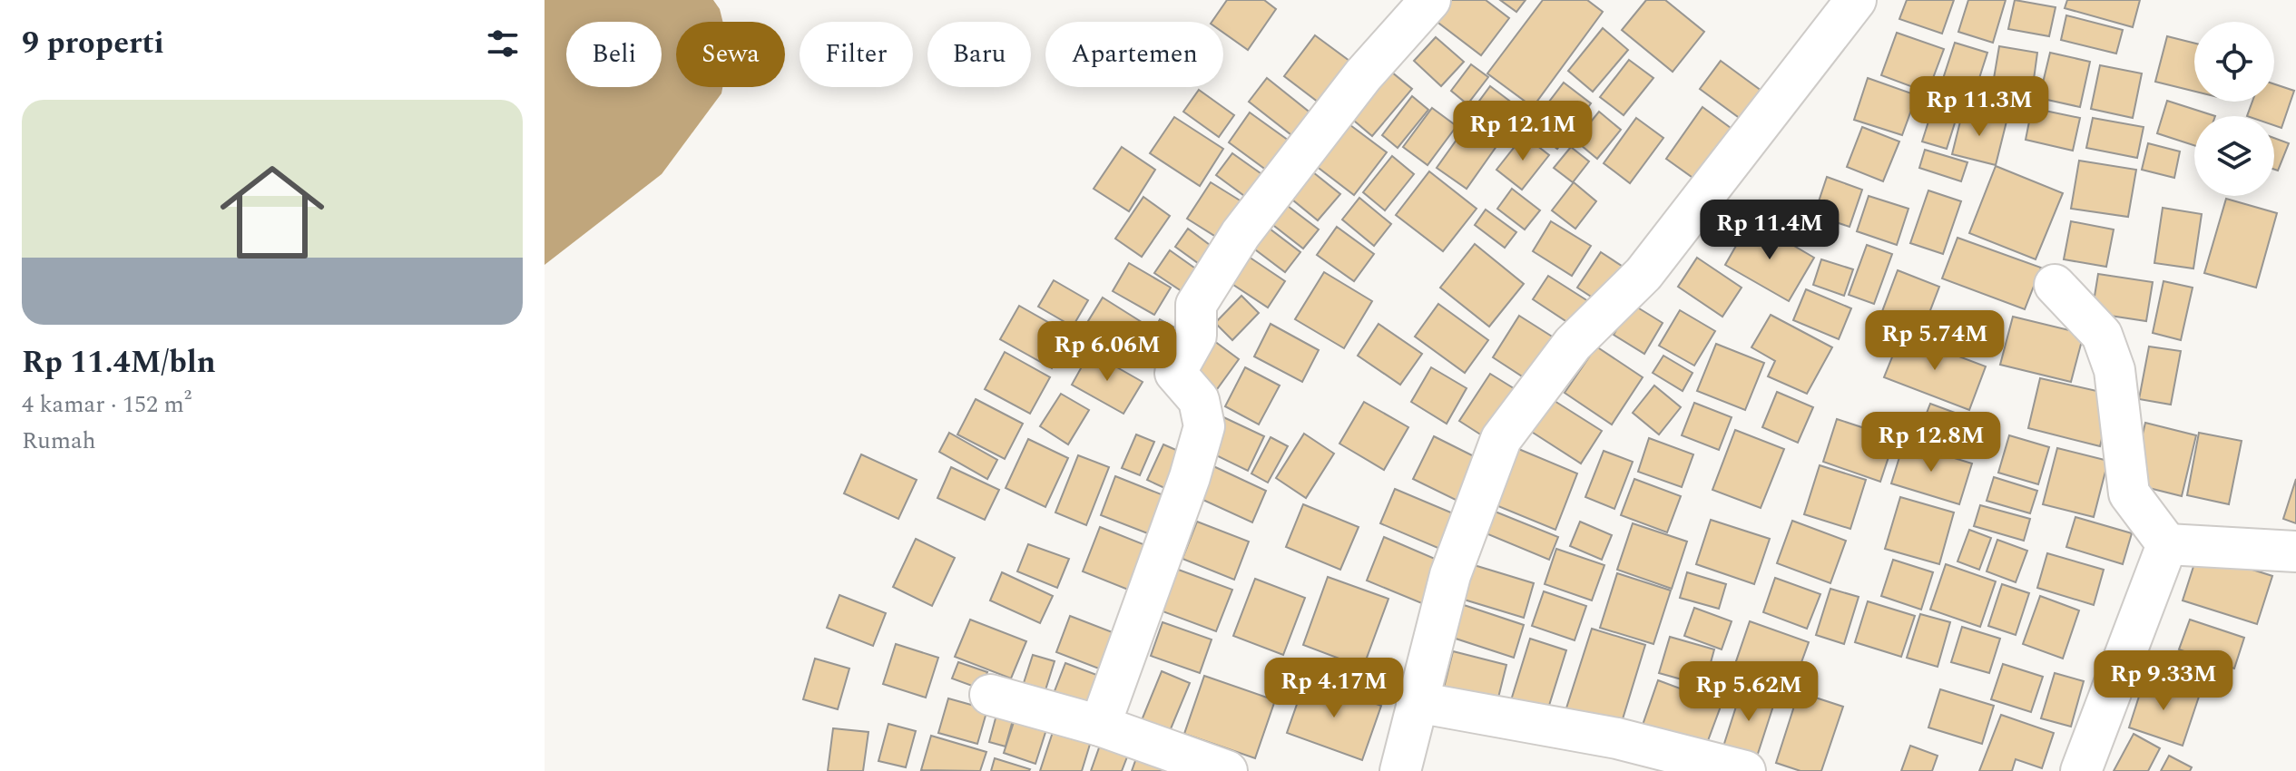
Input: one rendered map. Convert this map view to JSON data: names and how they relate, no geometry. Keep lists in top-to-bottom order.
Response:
{
  "page": {
    "heading": "9 properti",
    "chip": [
      "Beli",
      "Sewa",
      "Filter",
      "Baru",
      "Apartemen"
    ],
    "price": [
      "Rp 11.3M",
      "Rp 12.1M",
      "Rp 11.4M",
      "Rp 5.74M",
      "Rp 6.06M",
      "Rp 12.8M",
      "Rp 9.33M",
      "Rp 4.17M",
      "Rp 5.62M"
    ],
    "list": [
      {
        "name": "Rp 11.4M/bln",
        "note": "4 kamar · 152 m² · Rumah"
      }
    ]
  }
}
